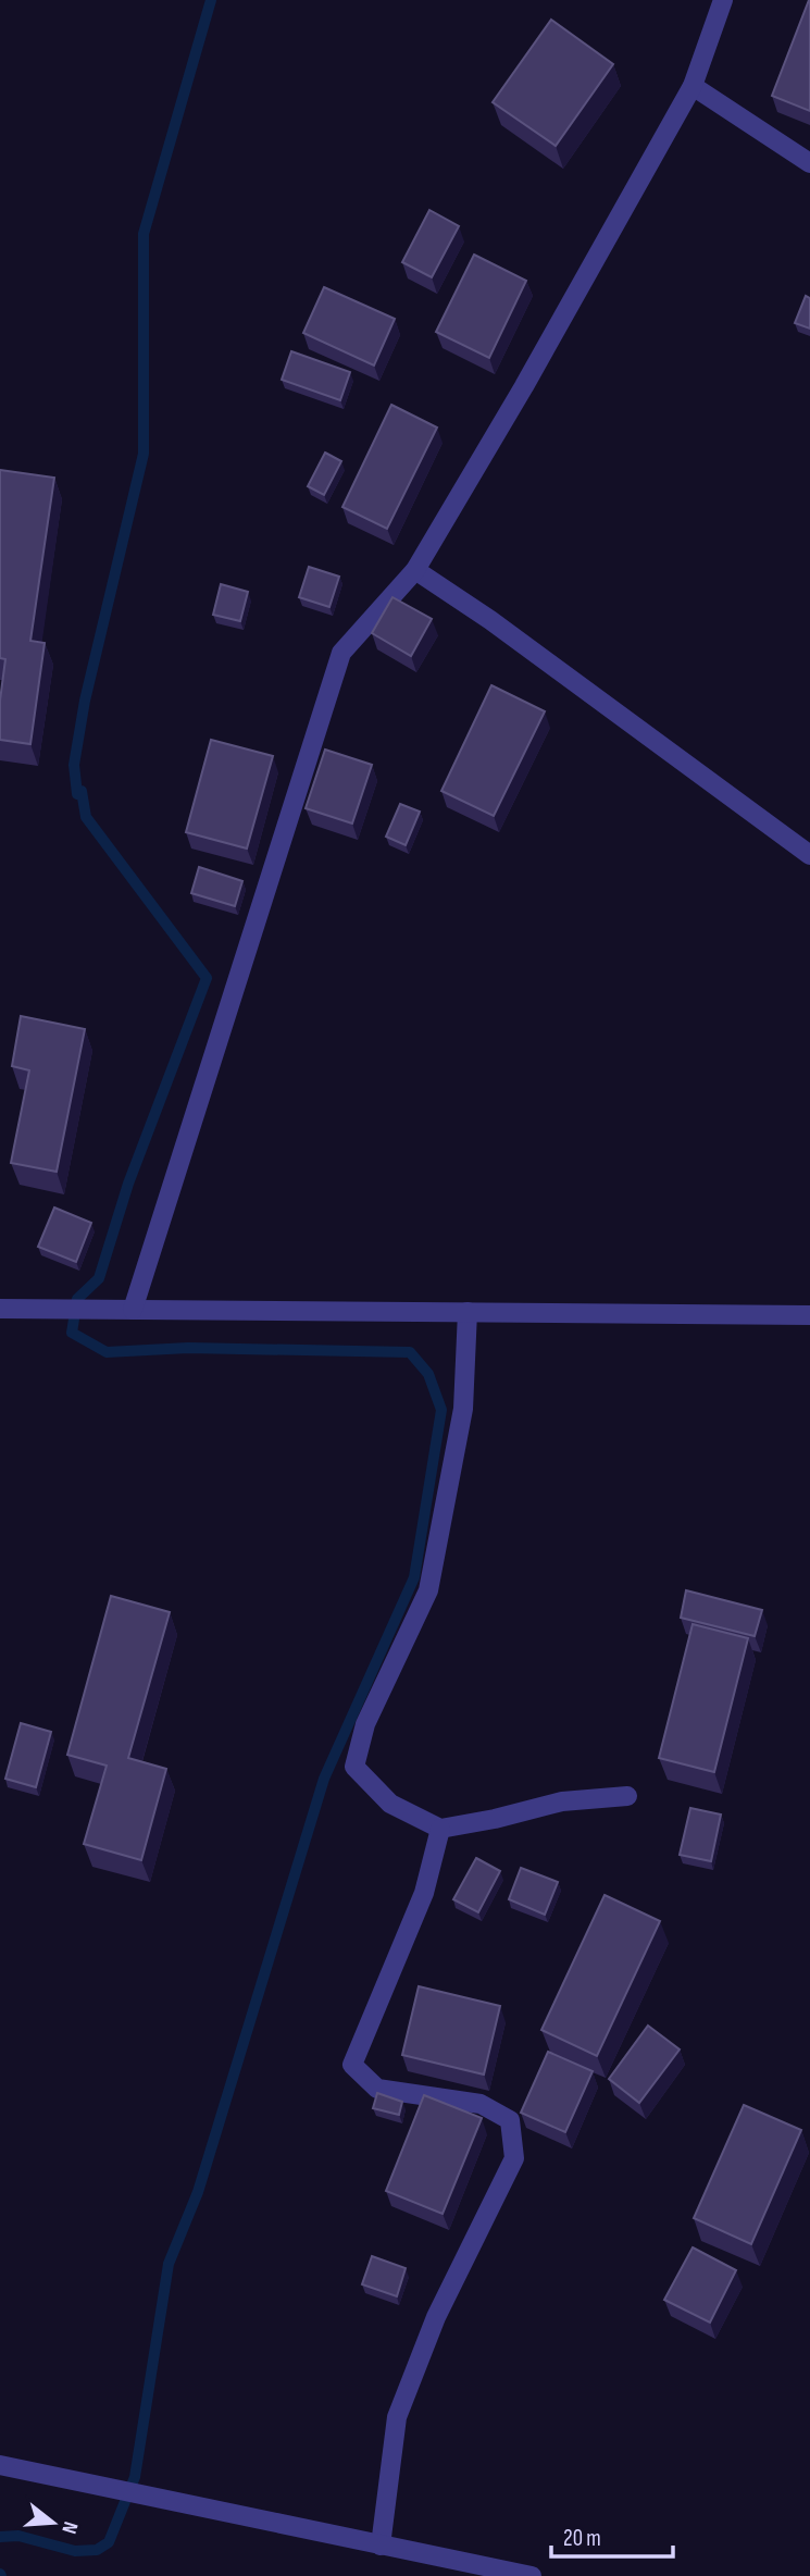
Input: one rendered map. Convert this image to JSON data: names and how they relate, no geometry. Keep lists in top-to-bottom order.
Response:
{
  "scale_bar": "20 m",
  "north": "right"
}
